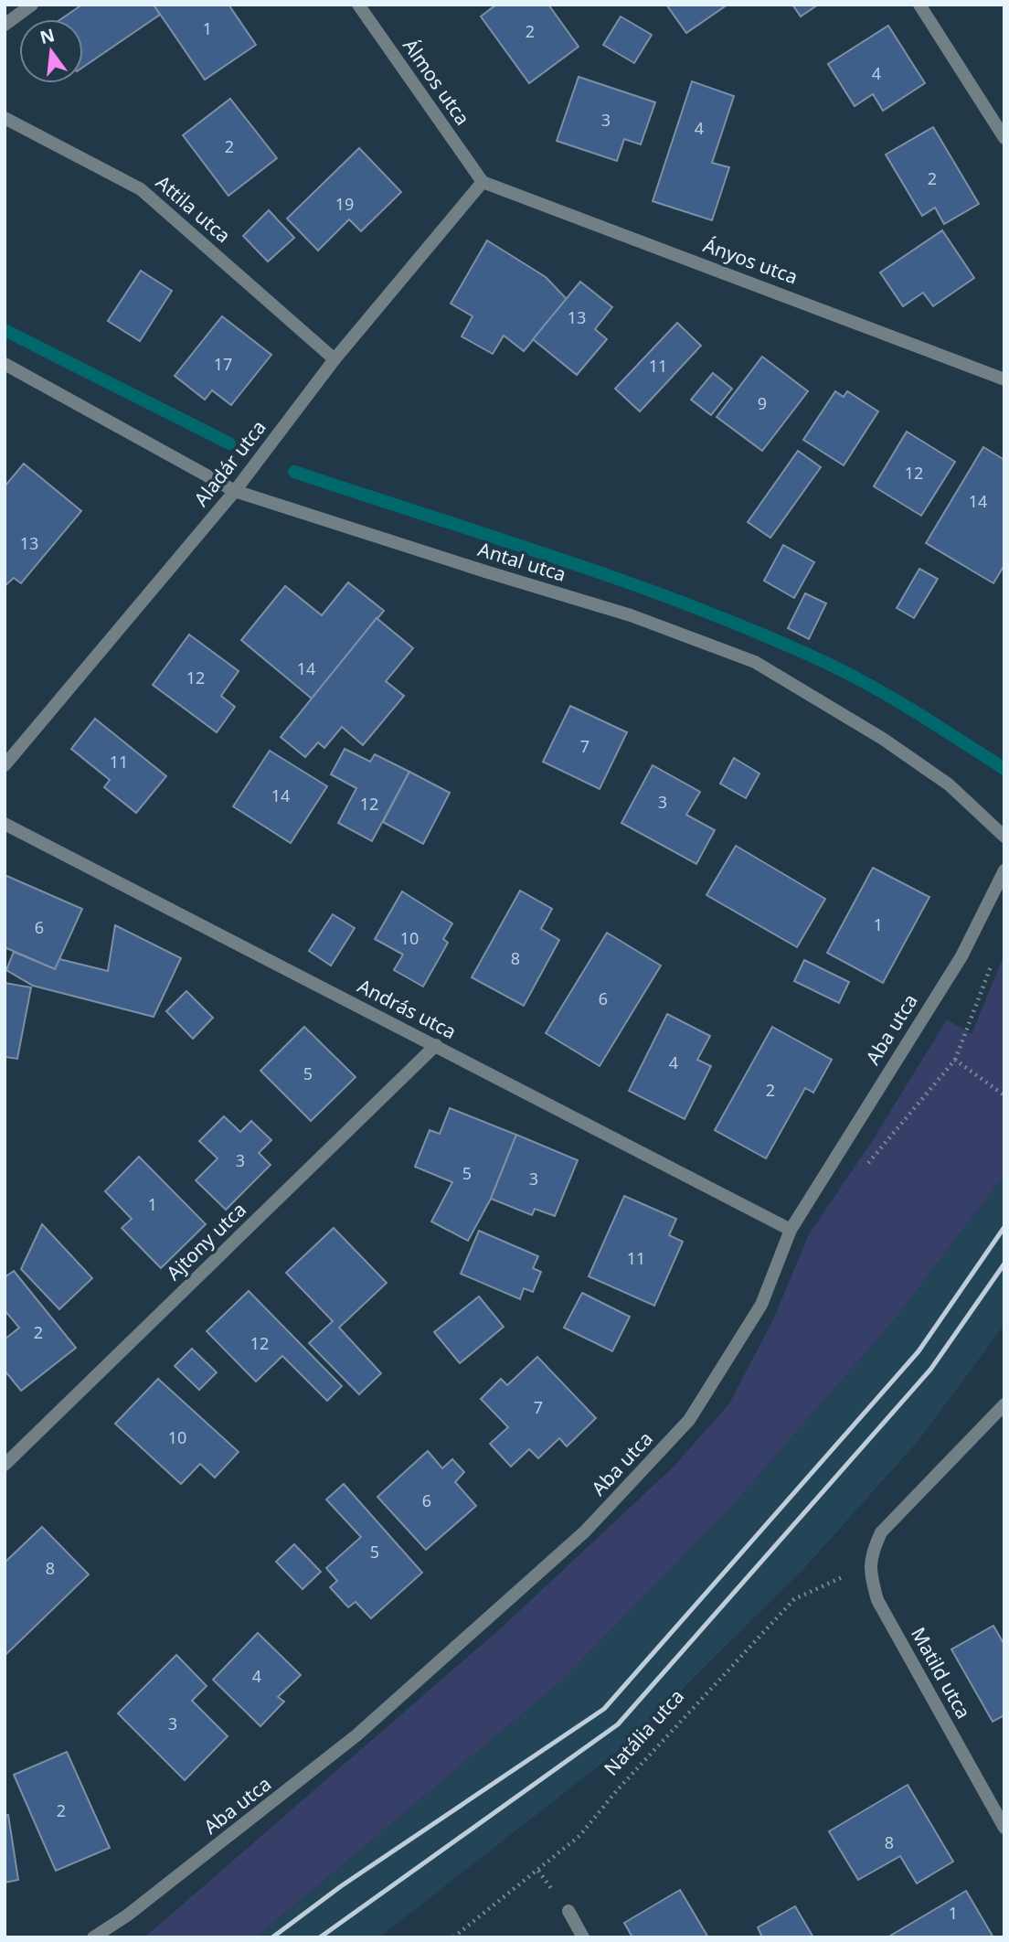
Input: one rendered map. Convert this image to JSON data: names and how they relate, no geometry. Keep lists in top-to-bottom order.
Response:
{
  "streets": {
    "street": [
      "Álmos utca",
      "Attila utca",
      "Ányos utca",
      "Aladár utca",
      "Antal utca",
      "András utca",
      "Aba utca",
      "Ajtony utca",
      "Matild utca"
    ],
    "path": ["Natália utca"]
  },
  "crossings": [
    ["Álmos utca", "Ányos utca"],
    ["Álmos utca", "Aladár utca"],
    ["Attila utca", "Aladár utca"],
    ["Ányos utca", "Aladár utca"],
    ["Aladár utca", "Antal utca"],
    ["András utca", "Aba utca"],
    ["András utca", "Ajtony utca"],
    ["Matild utca", "Natália utca"]
  ],
  "house_numbers": [
    "1",
    "2",
    "4",
    "3",
    "4",
    "2",
    "2",
    "19",
    "13",
    "17",
    "11",
    "9",
    "12",
    "14",
    "13",
    "14",
    "12",
    "7",
    "11",
    "14",
    "3",
    "12",
    "1",
    "6",
    "10",
    "8",
    "6",
    "4",
    "5",
    "2",
    "3",
    "5",
    "3",
    "1",
    "11",
    "2",
    "12",
    "7",
    "10",
    "6",
    "5",
    "8",
    "4",
    "3",
    "2",
    "8",
    "1"
  ],
  "north": "top"
}
